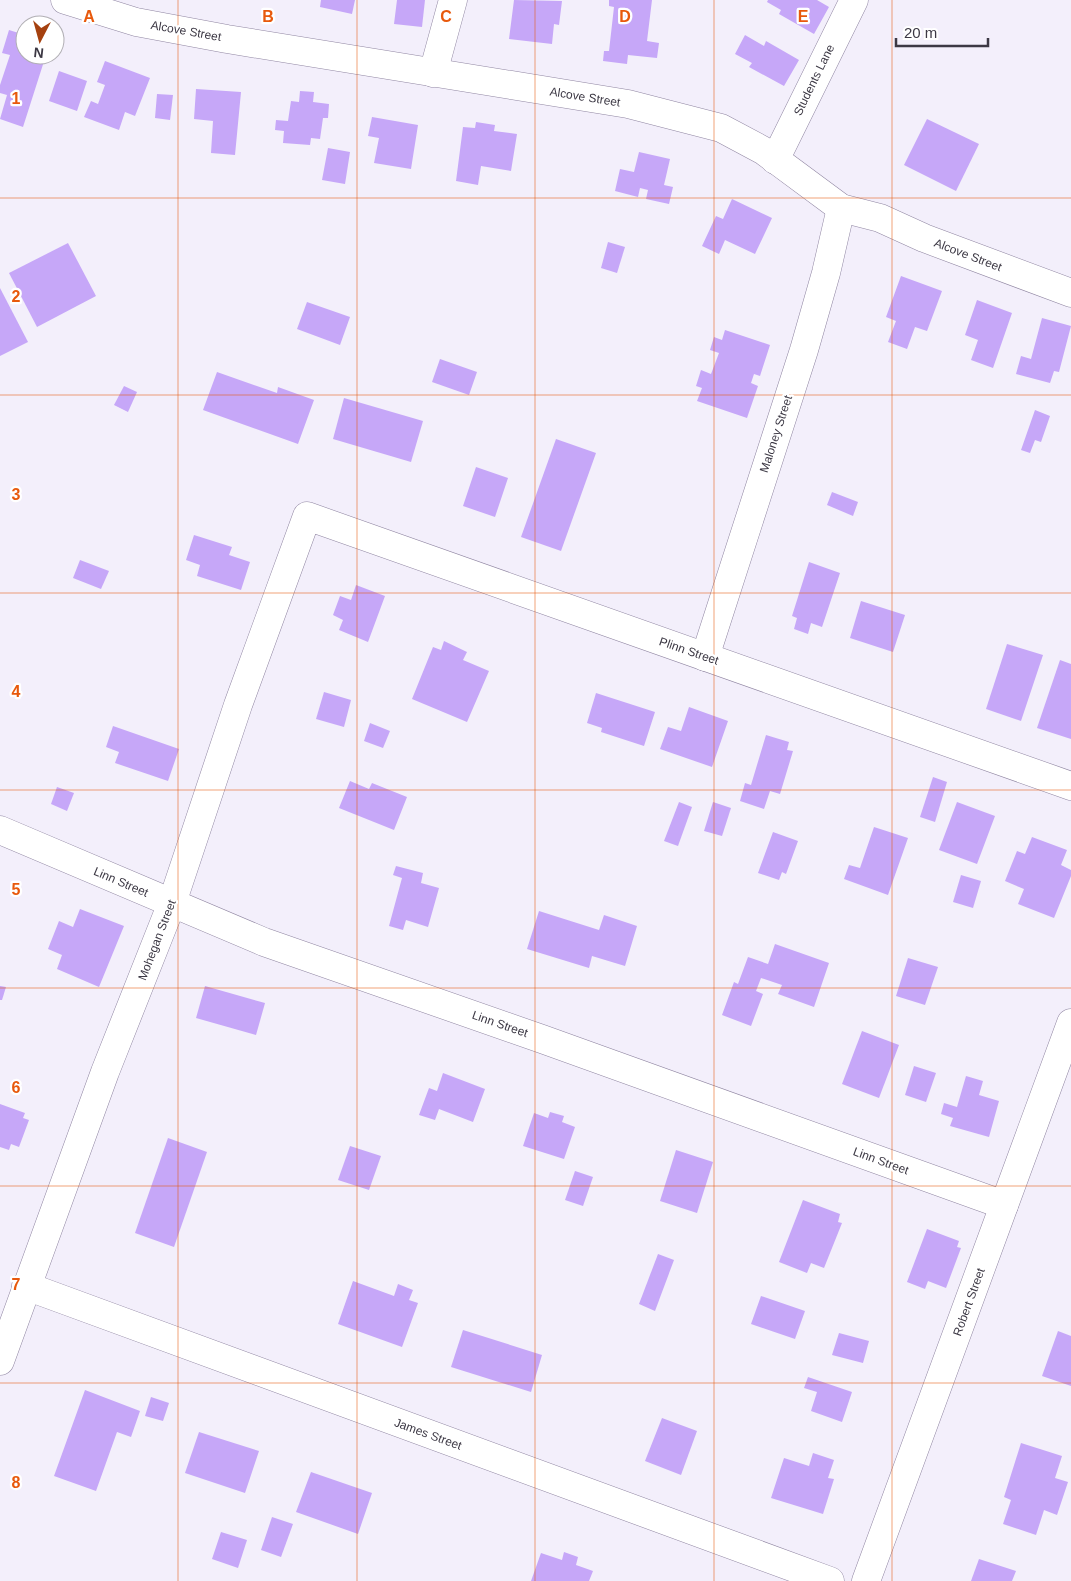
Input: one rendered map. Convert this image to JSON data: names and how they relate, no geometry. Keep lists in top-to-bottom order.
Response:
{
  "streets": {
    "street": [
      "Alcove Street",
      "Students Lane",
      "Maloney Street",
      "Plinn Street",
      "Linn Street",
      "Mohegan Street",
      "Robert Street",
      "James Street"
    ]
  },
  "crossings": [
    ["Alcove Street", "Students Lane"],
    ["Alcove Street", "Maloney Street"],
    ["Maloney Street", "Plinn Street"],
    ["Plinn Street", "Mohegan Street"],
    ["Linn Street", "Mohegan Street"],
    ["Linn Street", "Robert Street"],
    ["Mohegan Street", "James Street"]
  ],
  "scale_bar": "20 m",
  "north": "bottom",
  "grid": {
    "columns": [
      "A",
      "B",
      "C",
      "D",
      "E"
    ],
    "rows": [
      "1",
      "2",
      "3",
      "4",
      "5",
      "6",
      "7",
      "8"
    ]
  }
}
